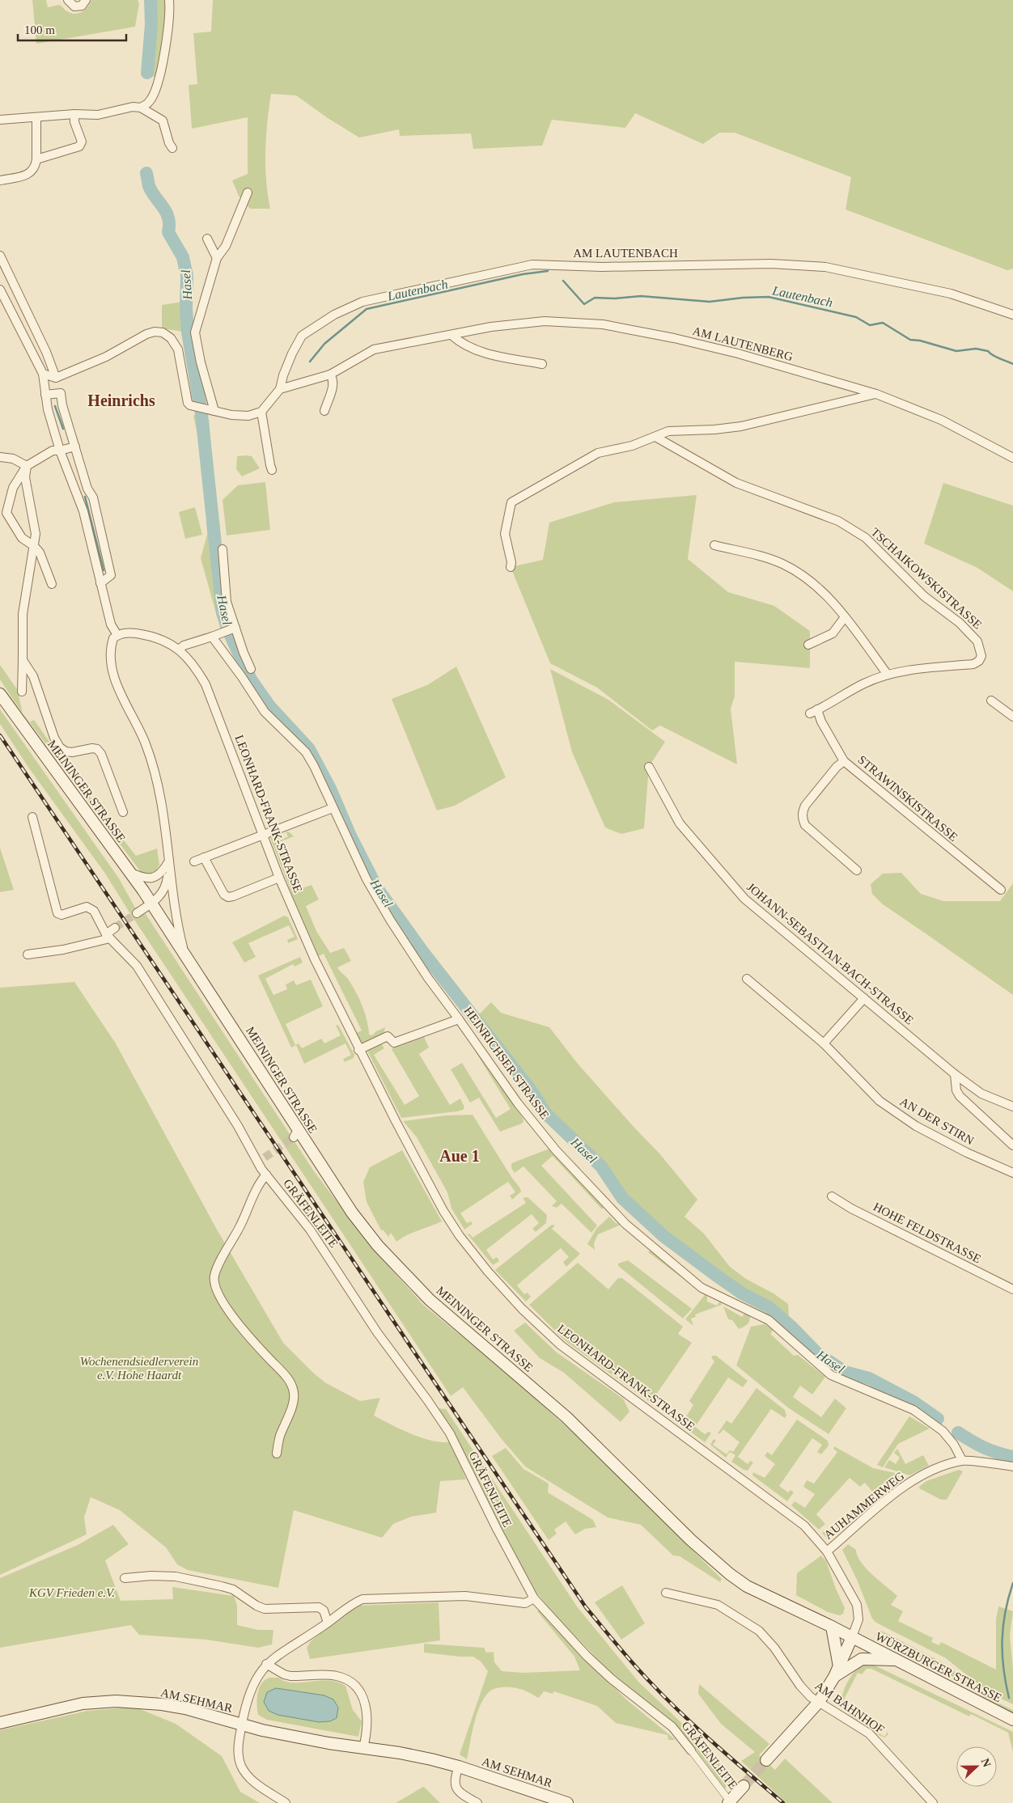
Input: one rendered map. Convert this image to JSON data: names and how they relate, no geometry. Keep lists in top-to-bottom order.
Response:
{
  "streets": {
    "main road": ["MEININGER STRASSE", "WÜRZBURGER STRASSE", "AM SEHMAR"],
    "street": [
      "AM LAUTENBACH",
      "AM LAUTENBERG",
      "TSCHAIKOWSKISTRASSE",
      "STRAWINSKISTRASSE",
      "LEONHARD-FRANK-STRASSE",
      "JOHANN-SEBASTIAN-BACH-STRASSE",
      "HEINRICHSER STRASSE",
      "AN DER STIRN",
      "GRÄFENLEITE",
      "HOHE FELDSTRASSE",
      "AUHAMMERWEG",
      "AM BAHNHOF"
    ]
  },
  "crossings": [
    ["AM LAUTENBACH", "AM LAUTENBERG"],
    ["TSCHAIKOWSKISTRASSE", "STRAWINSKISTRASSE"],
    ["MEININGER STRASSE", "LEONHARD-FRANK-STRASSE"],
    ["MEININGER STRASSE", "WÜRZBURGER STRASSE"],
    ["LEONHARD-FRANK-STRASSE", "AUHAMMERWEG"],
    ["LEONHARD-FRANK-STRASSE", "WÜRZBURGER STRASSE"],
    ["JOHANN-SEBASTIAN-BACH-STRASSE", "AN DER STIRN"],
    ["HEINRICHSER STRASSE", "AUHAMMERWEG"]
  ],
  "districts": ["Heinrichs", "Aue 1"],
  "water": ["Hasel", "Lautenbach"],
  "parks": ["Wochenendsiedlerverein e.V. Hohe Haardt", "KGV Frieden e.V."],
  "scale_bar": "100 m",
  "north": "right"
}
